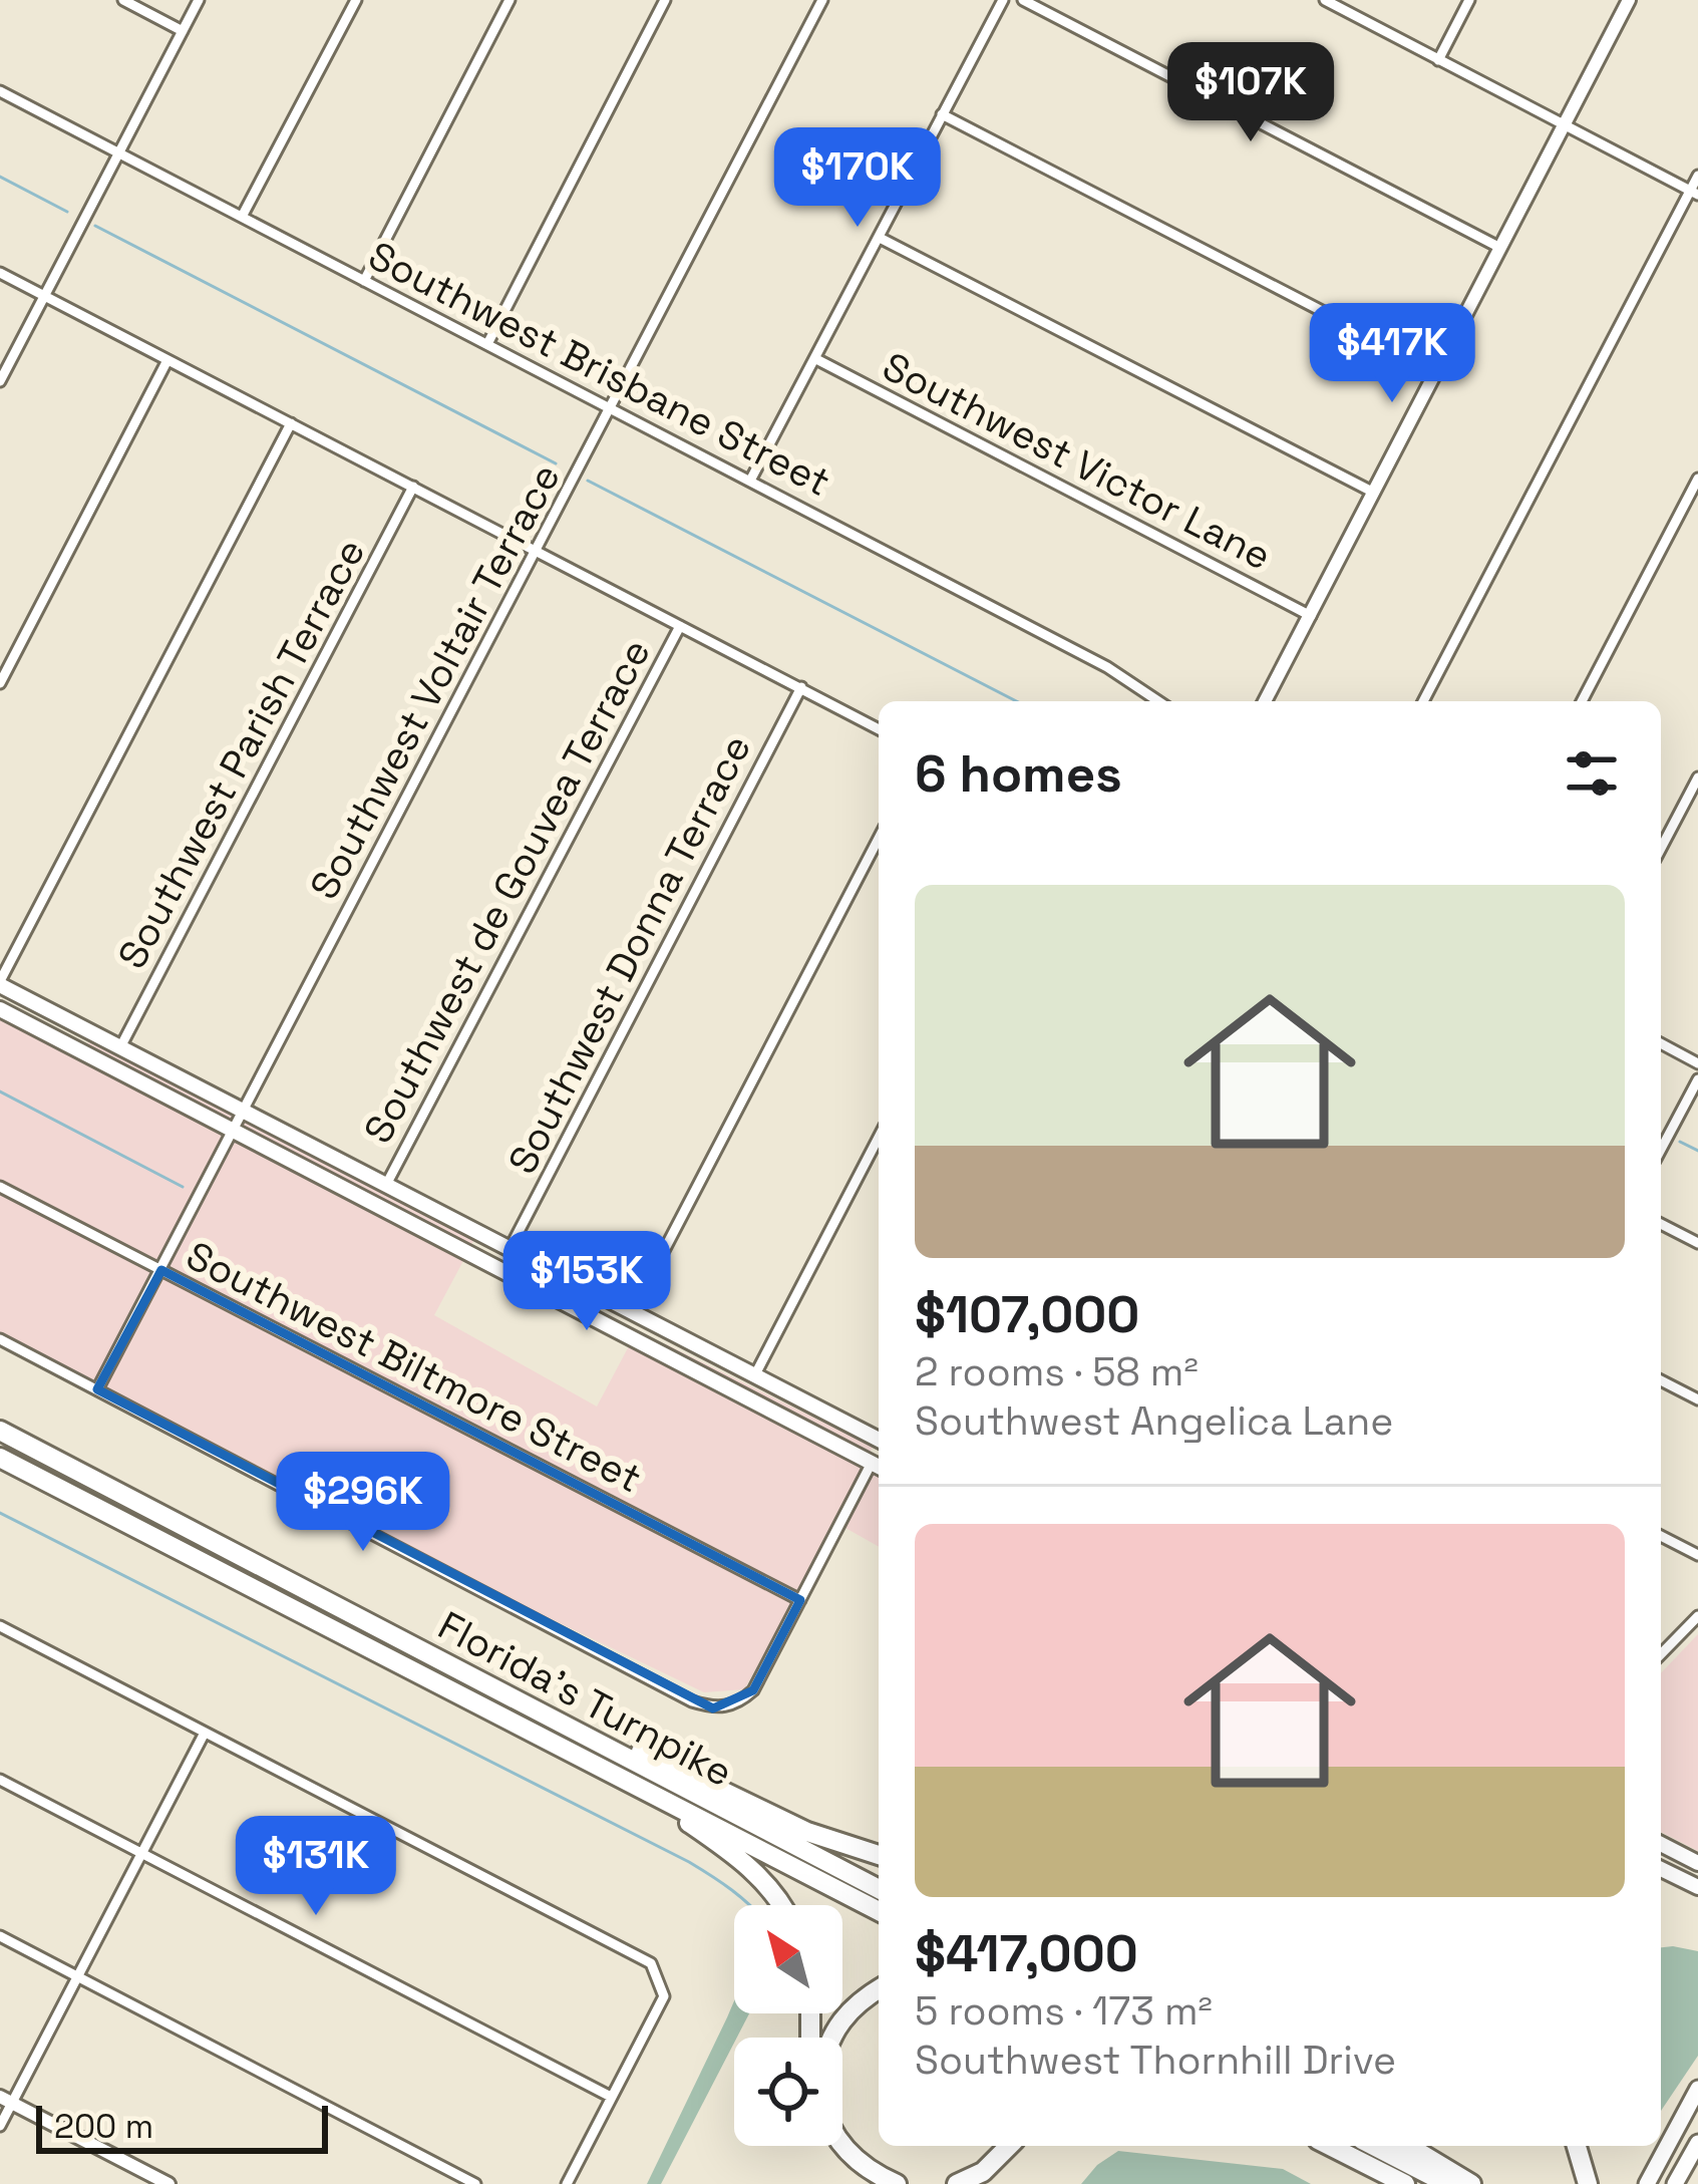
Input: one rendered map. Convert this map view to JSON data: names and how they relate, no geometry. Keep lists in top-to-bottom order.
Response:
{
  "streets": {
    "highway": ["Florida's Turnpike"],
    "street": [
      "Southwest Brisbane Street",
      "Southwest Victor Lane",
      "Southwest Voltair Terrace",
      "Southwest Parish Terrace",
      "Southwest de Gouvea Terrace",
      "Southwest Donna Terrace",
      "Southwest Biltmore Street"
    ]
  },
  "crossings": [
    ["Southwest Brisbane Street", "Southwest Voltair Terrace"],
    ["Southwest Voltair Terrace", "Southwest Biltmore Street"]
  ],
  "scale_bar": "200 m",
  "north": "top left",
  "page": {
    "price": [
      "$107K",
      "$170K",
      "$417K",
      "$153K",
      "$296K",
      "$131K"
    ],
    "heading": "6 homes",
    "list": [
      {
        "name": "$107,000",
        "note": "2 rooms · 58 m² · Southwest Angelica Lane"
      },
      {
        "name": "$417,000",
        "note": "5 rooms · 173 m² · Southwest Thornhill Drive"
      }
    ],
    "scale": "200 m"
  }
}
